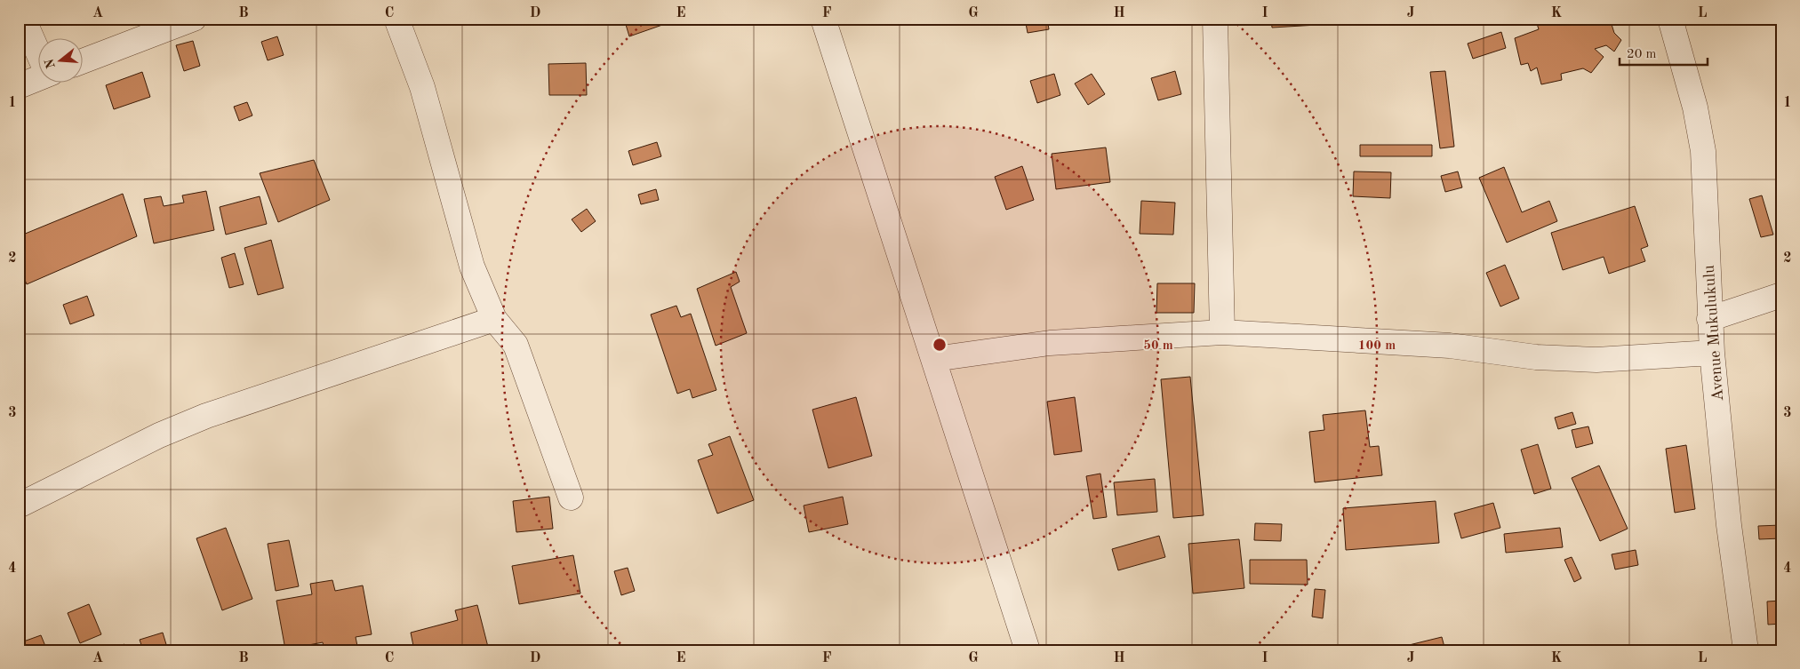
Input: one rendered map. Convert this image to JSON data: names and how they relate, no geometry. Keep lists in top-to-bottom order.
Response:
{
  "streets": {
    "street": ["Avenue Mukulukulu"]
  },
  "scale_bar": "20 m",
  "north": "left",
  "grid": {
    "columns": [
      "A",
      "B",
      "C",
      "D",
      "E",
      "F",
      "G",
      "H",
      "I",
      "J",
      "K",
      "L"
    ],
    "rows": [
      "1",
      "2",
      "3",
      "4"
    ]
  },
  "rings": ["50 m", "100 m"]
}
